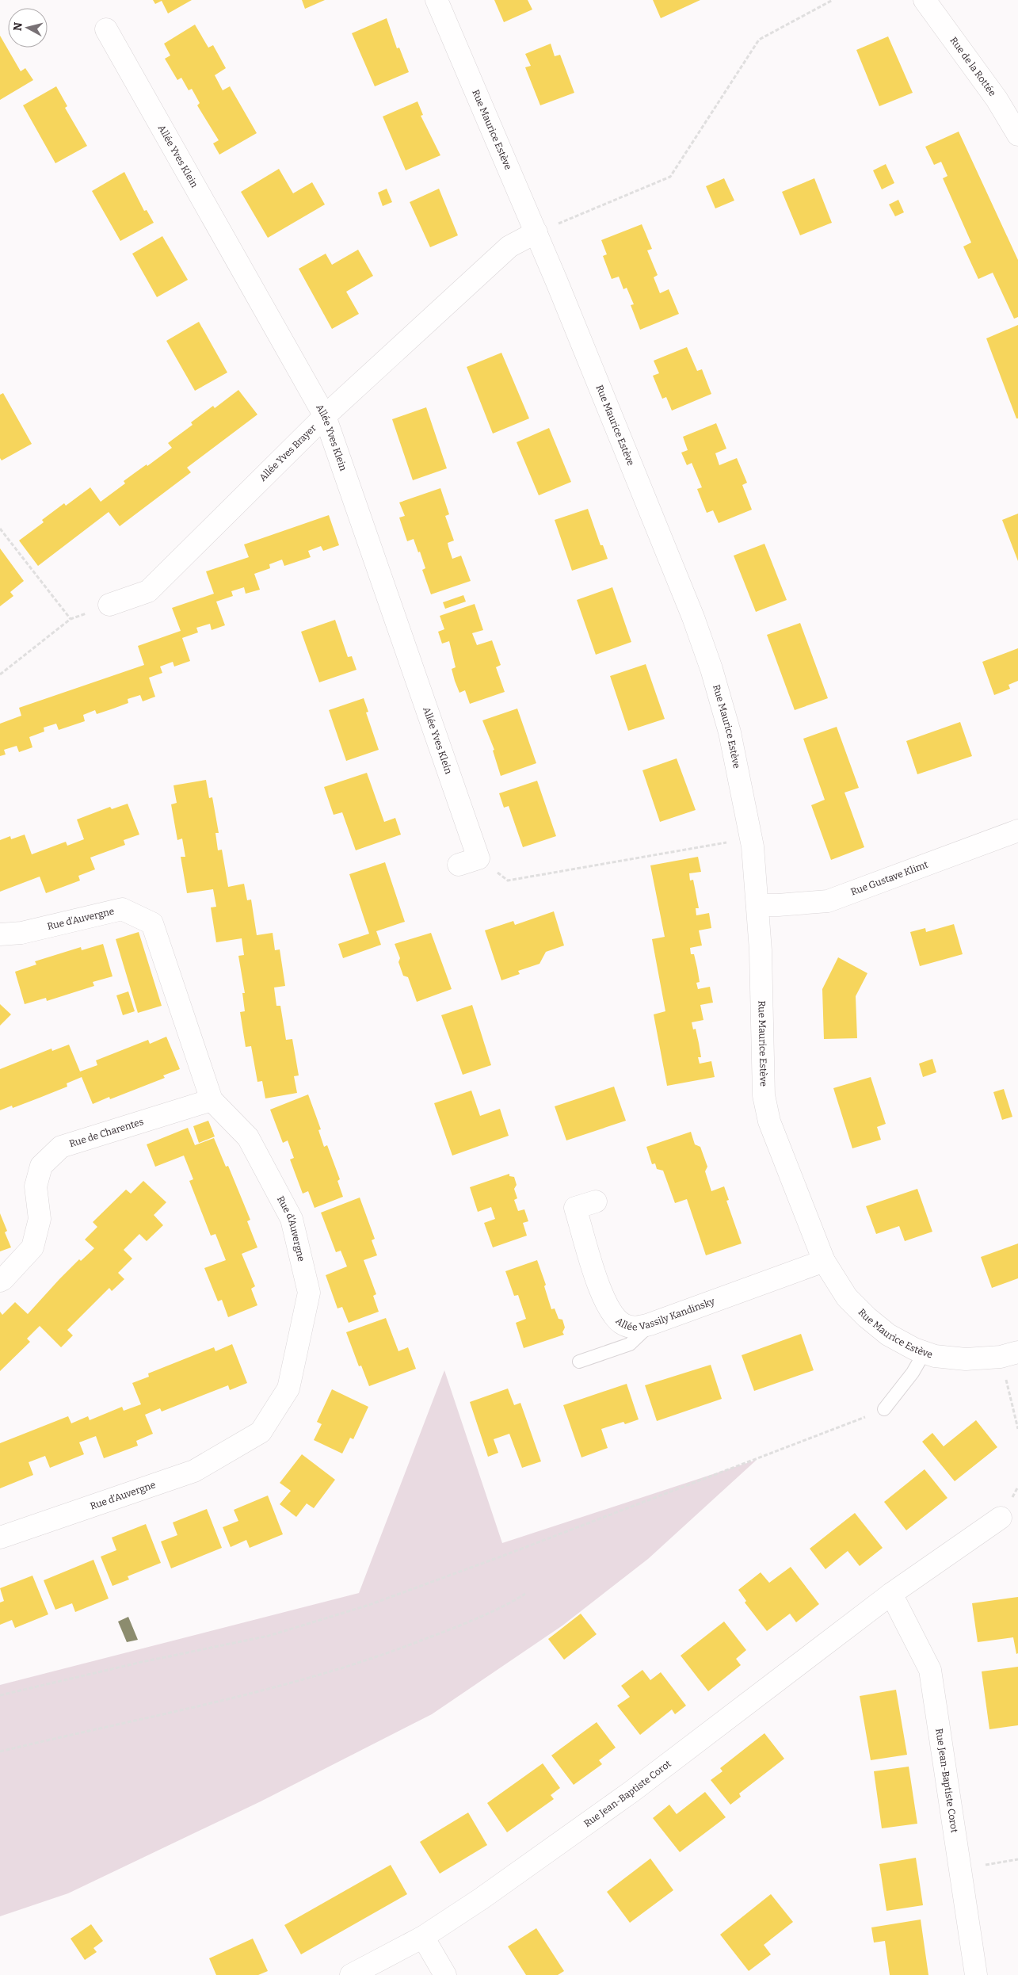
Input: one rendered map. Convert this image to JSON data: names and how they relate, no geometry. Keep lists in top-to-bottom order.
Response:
{
  "streets": {
    "street": [
      "Rue de la Rottée",
      "Rue Maurice Estève",
      "Allée Yves Klein",
      "Allée Yves Brayer",
      "Rue Gustave Klimt",
      "Rue d'Auvergne",
      "Rue de Charentes",
      "Allée Vassily Kandinsky",
      "Rue Jean-Baptiste Corot"
    ]
  },
  "crossings": [
    ["Rue Maurice Estève", "Allée Yves Brayer"],
    ["Rue Maurice Estève", "Rue Gustave Klimt"],
    ["Rue Maurice Estève", "Allée Vassily Kandinsky"],
    ["Allée Yves Klein", "Allée Yves Brayer"],
    ["Rue d'Auvergne", "Rue de Charentes"]
  ],
  "north": "left"
}
